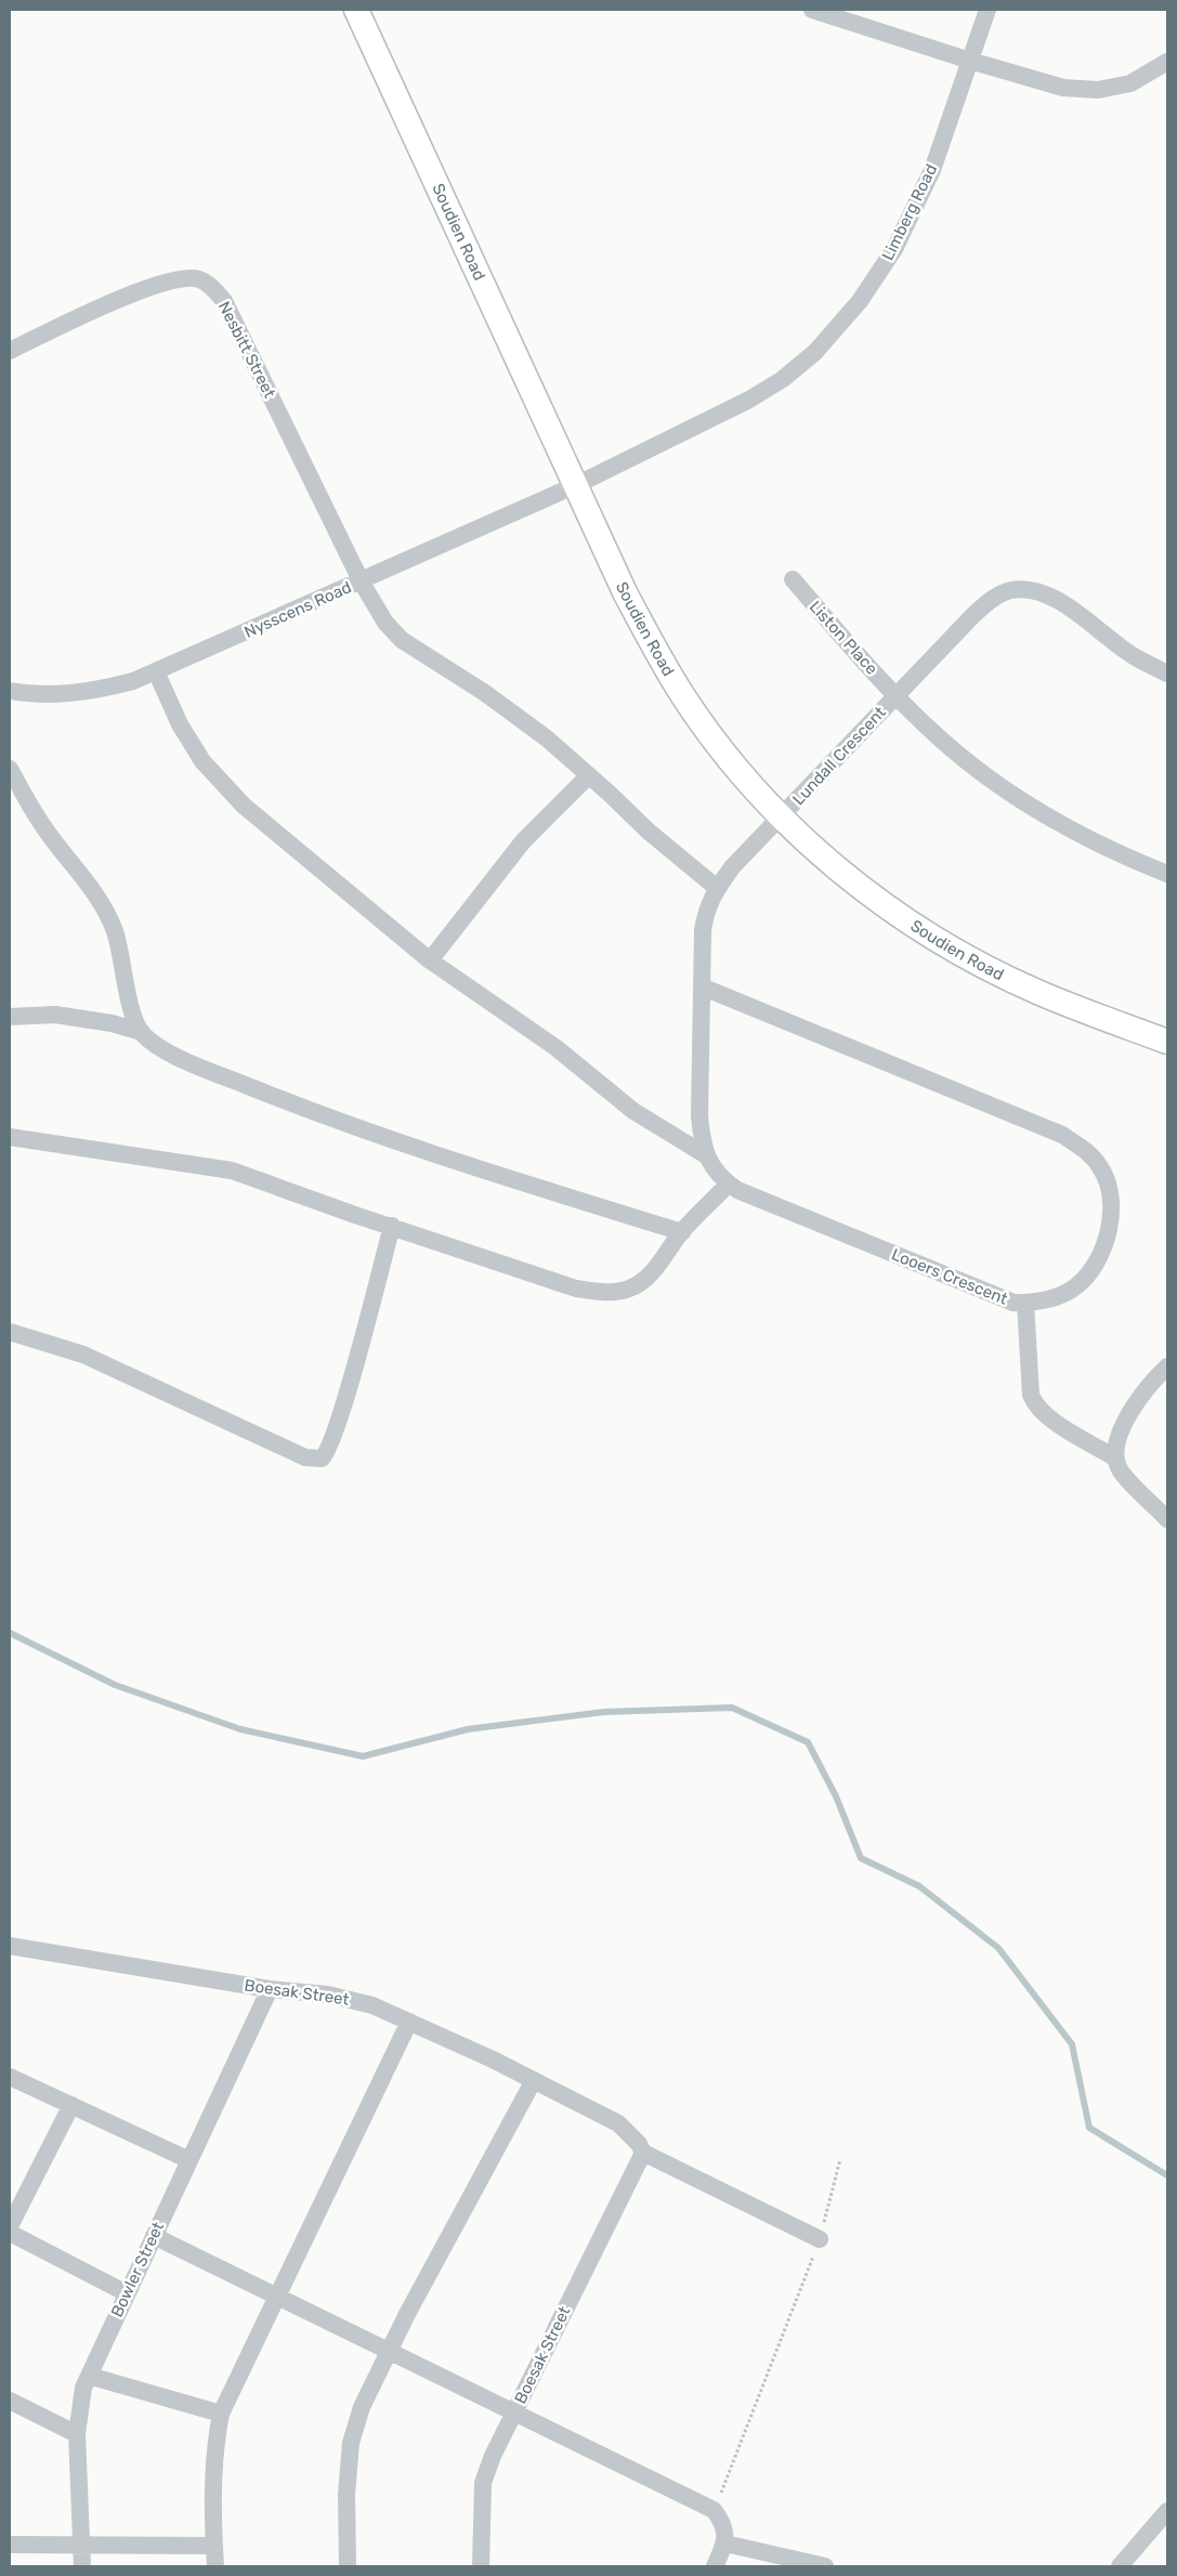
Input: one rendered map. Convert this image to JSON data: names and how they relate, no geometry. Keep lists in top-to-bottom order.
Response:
{
  "streets": {
    "street": [
      "Limberg Road",
      "Soudien Road",
      "Nesbitt Street",
      "Nysscens Road",
      "Liston Place",
      "Lundall Crescent",
      "Looers Crescent",
      "Boesak Street",
      "Bowler Street"
    ]
  },
  "crossings": [
    ["Limberg Road", "Soudien Road"],
    ["Limberg Road", "Nysscens Road"],
    ["Soudien Road", "Nysscens Road"],
    ["Soudien Road", "Lundall Crescent"],
    ["Soudien Road", "Looers Crescent"],
    ["Nesbitt Street", "Nysscens Road"],
    ["Nesbitt Street", "Looers Crescent"],
    ["Liston Place", "Lundall Crescent"],
    ["Lundall Crescent", "Looers Crescent"],
    ["Boesak Street", "Bowler Street"]
  ]
}
